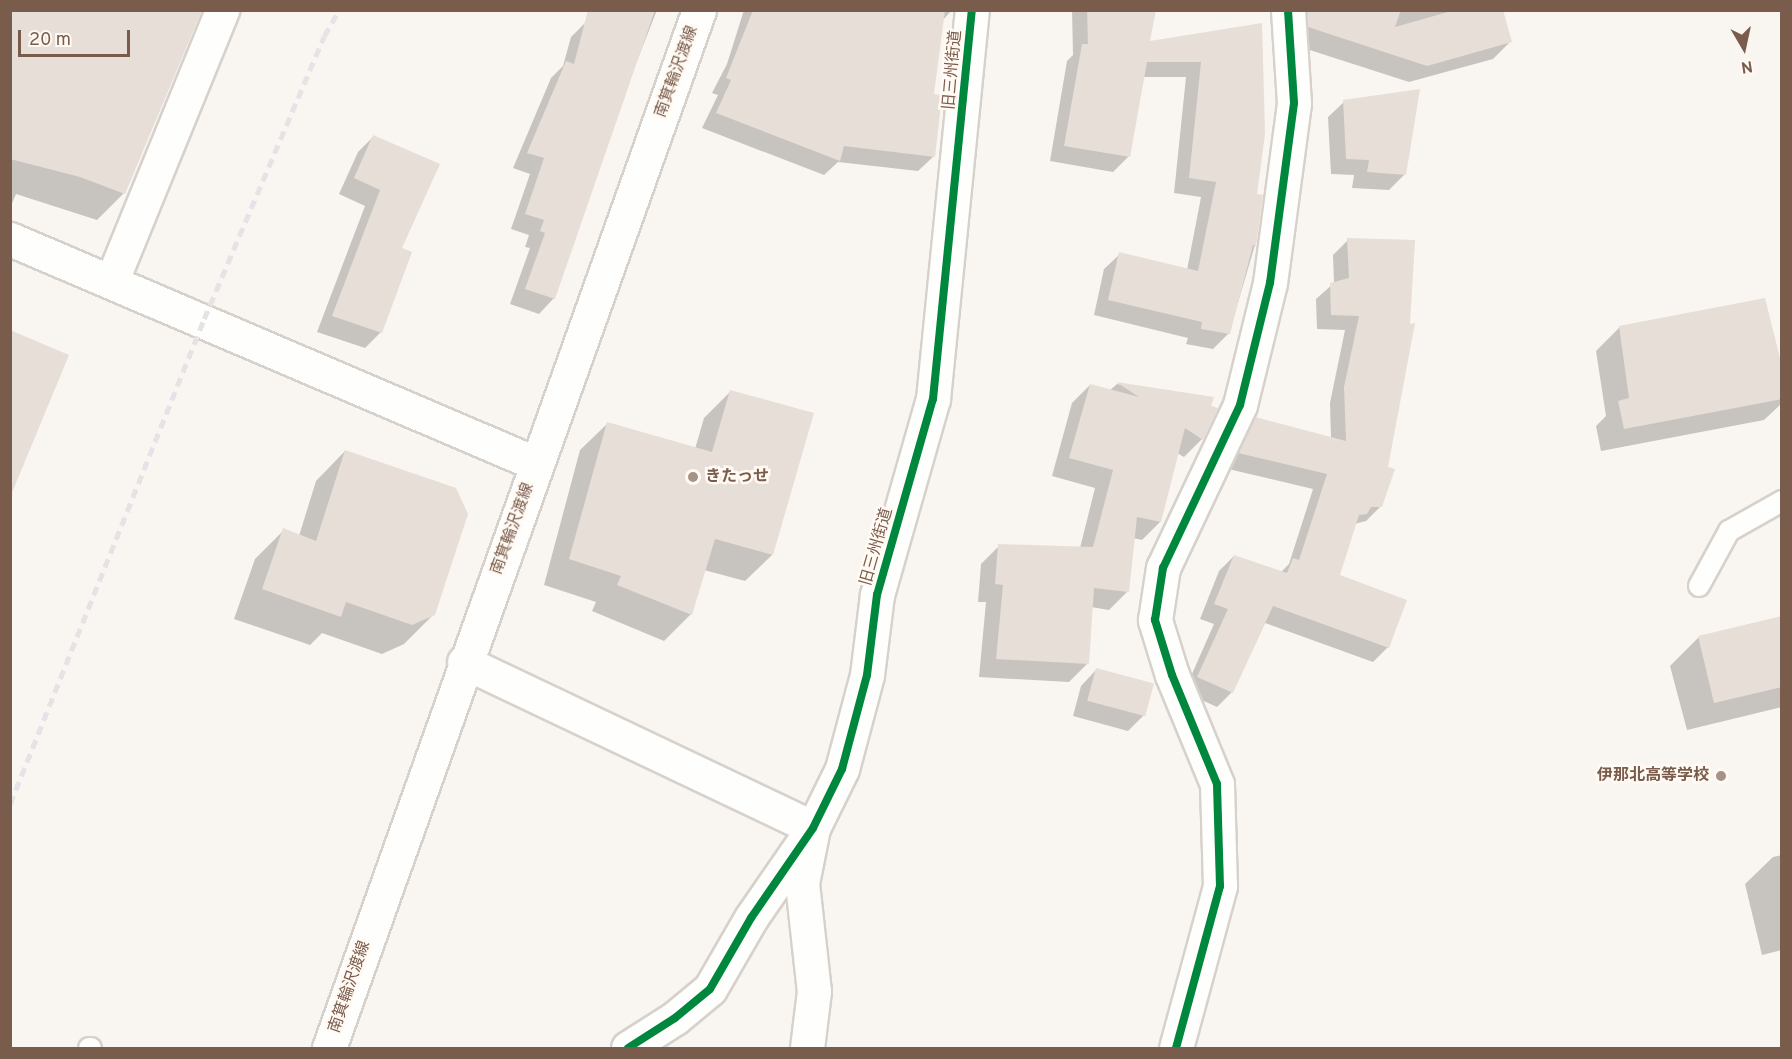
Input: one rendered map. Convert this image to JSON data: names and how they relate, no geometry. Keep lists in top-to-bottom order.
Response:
{
  "streets": {
    "street": ["旧三州街道", "南箕輪沢渡線"]
  },
  "places": ["きたっせ", "伊那北高等学校"],
  "scale_bar": "20 m",
  "north": "bottom"
}
